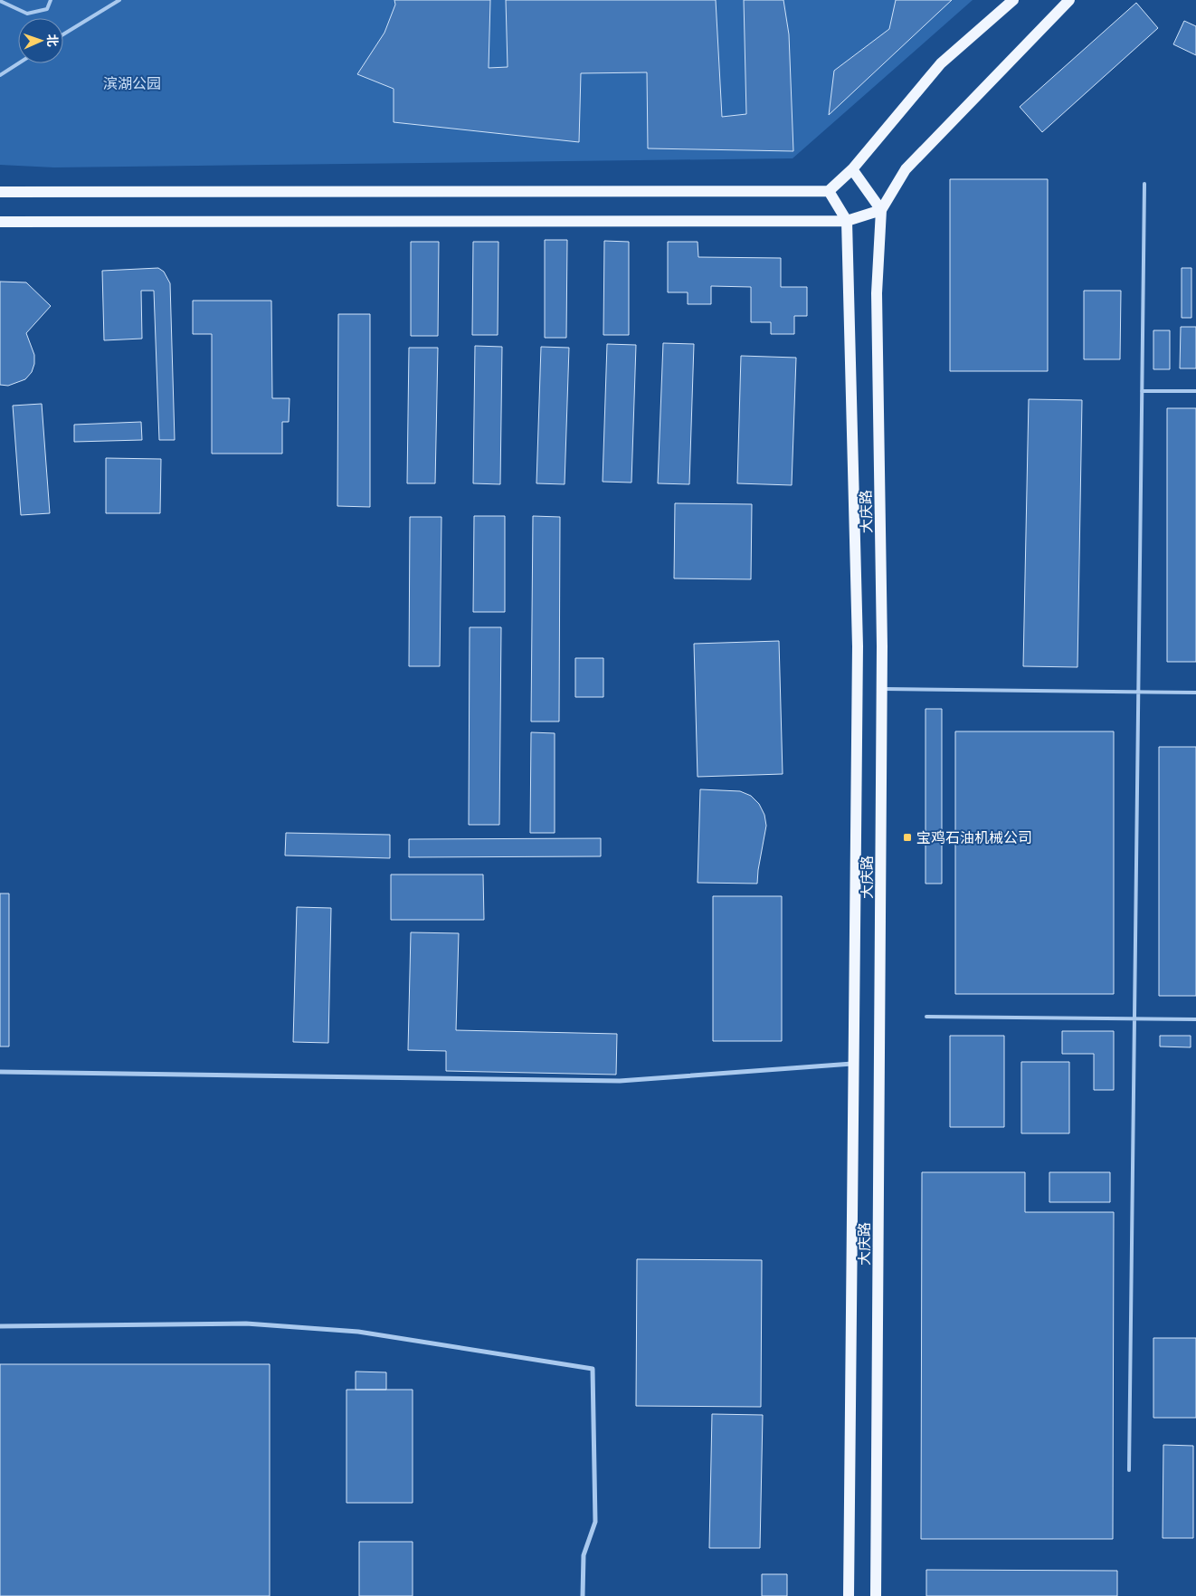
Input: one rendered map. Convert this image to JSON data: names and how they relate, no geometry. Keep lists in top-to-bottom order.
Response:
{
  "streets": {
    "main road": ["大庆路"]
  },
  "parks": ["滨湖公园"],
  "places": {
    "transit": ["宝鸡石油机械公司"]
  },
  "north": "right"
}
